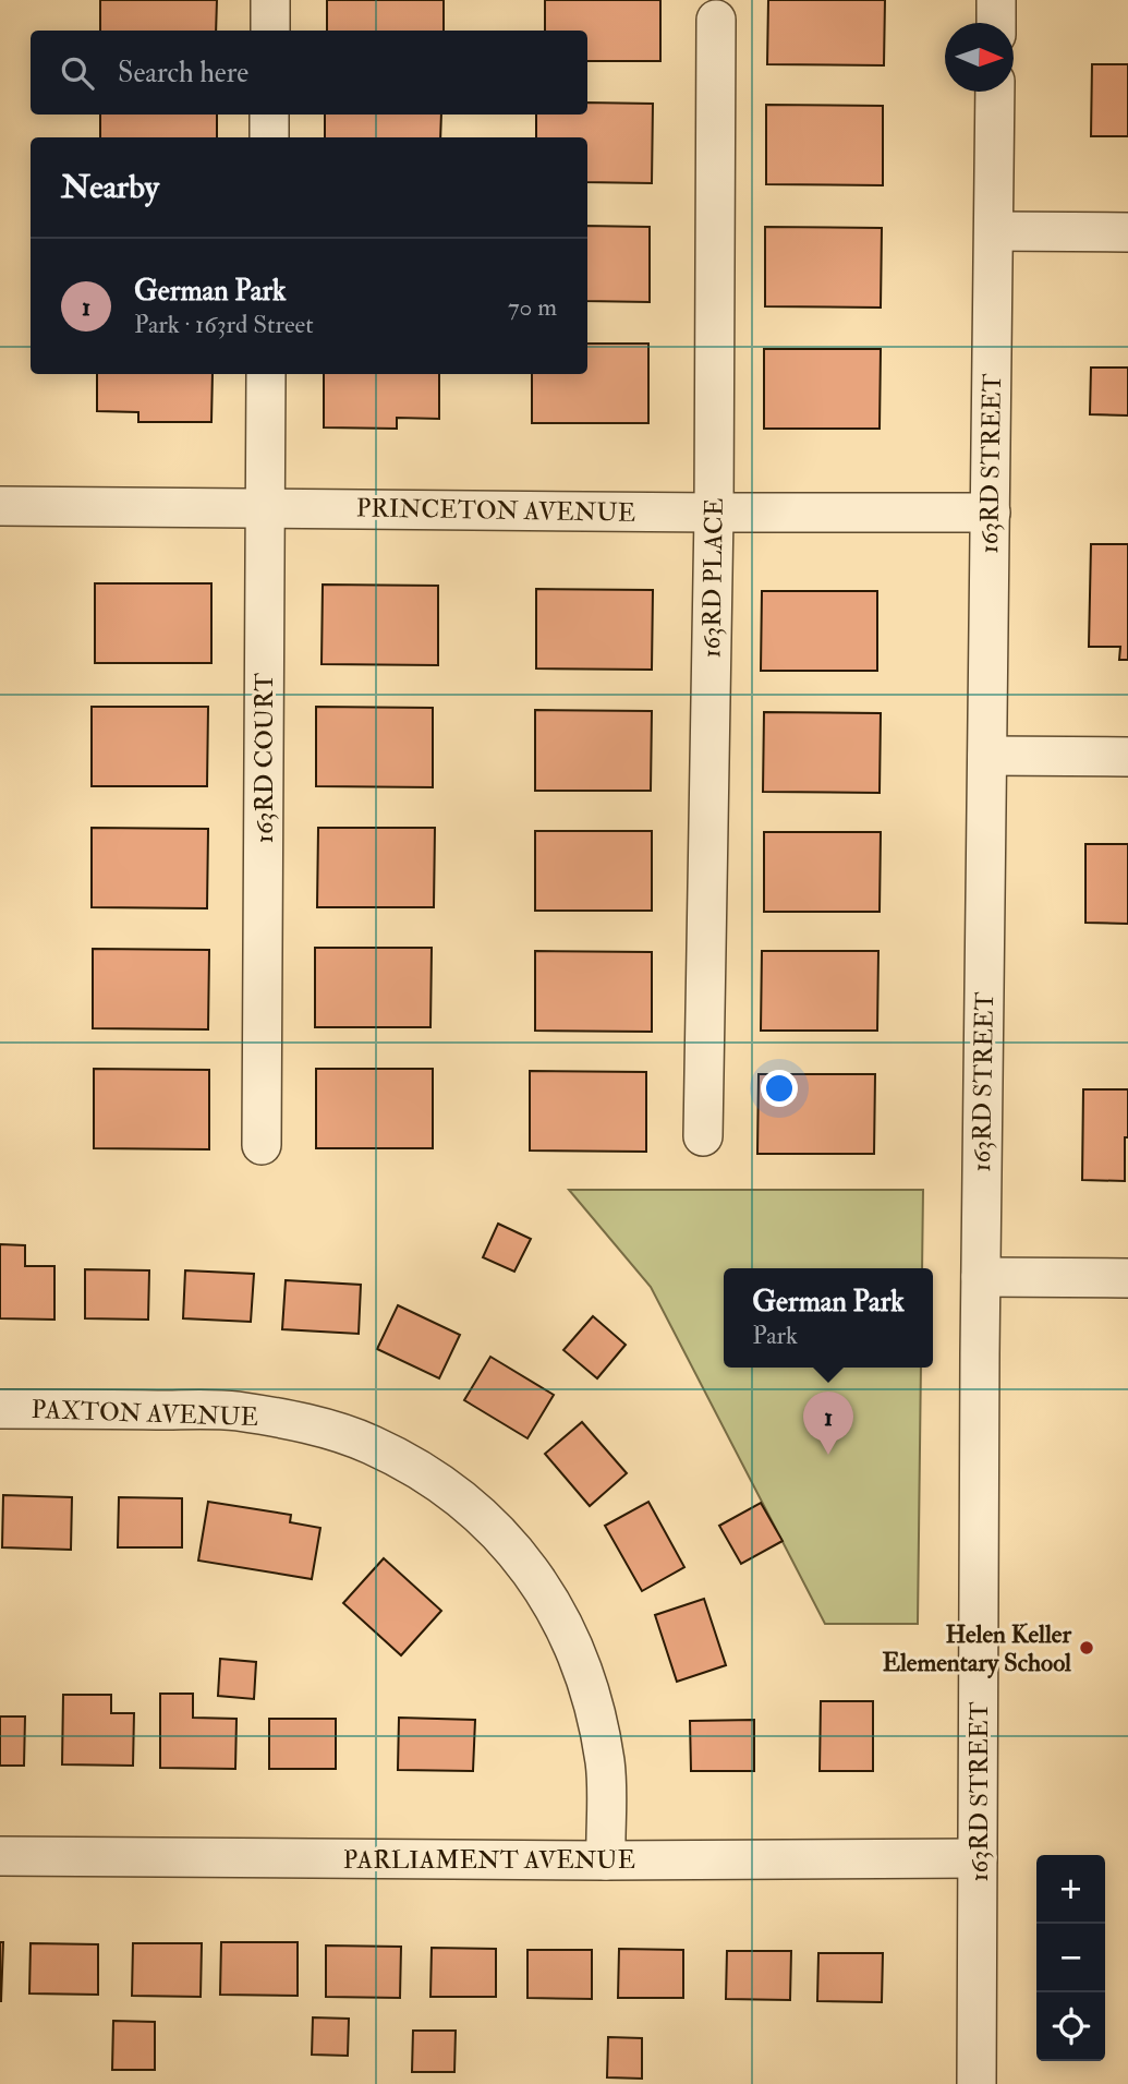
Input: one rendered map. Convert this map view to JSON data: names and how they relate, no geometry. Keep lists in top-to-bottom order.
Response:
{
  "streets": {
    "street": [
      "163RD STREET",
      "PRINCETON AVENUE",
      "163RD PLACE",
      "163RD COURT",
      "PAXTON AVENUE",
      "PARLIAMENT AVENUE"
    ]
  },
  "crossings": [
    ["163RD STREET", "PRINCETON AVENUE"],
    ["163RD STREET", "PARLIAMENT AVENUE"],
    ["PRINCETON AVENUE", "163RD PLACE"],
    ["PRINCETON AVENUE", "163RD COURT"],
    ["PAXTON AVENUE", "PARLIAMENT AVENUE"]
  ],
  "places": ["Helen Keller Elementary School"],
  "north": "right",
  "page": {
    "search": "Search here",
    "heading": "Nearby",
    "list": [
      {
        "mark": "1",
        "name": "German Park",
        "note": "Park · 163rd Street",
        "value": "70 m"
      }
    ],
    "popup": ["German Park", "Park"],
    "pins": "1",
    "map_buttons": ["+", "−"]
  }
}
